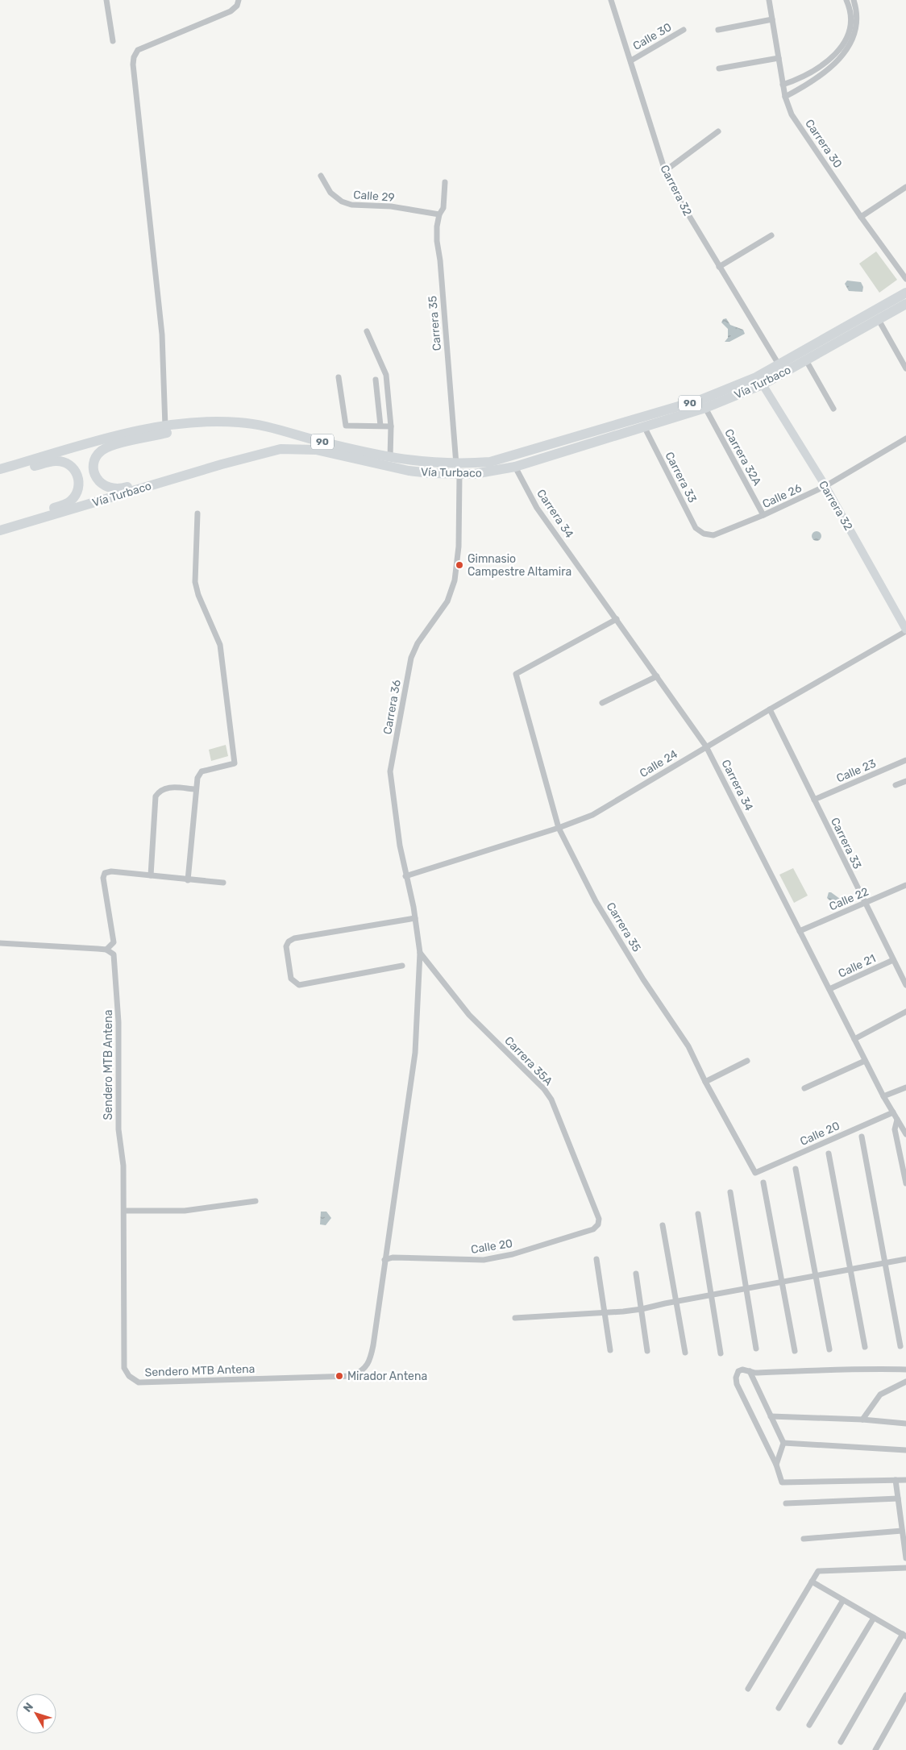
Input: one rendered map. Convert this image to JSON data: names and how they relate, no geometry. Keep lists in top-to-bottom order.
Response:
{
  "streets": {
    "highway": ["Vía Turbaco", "90"],
    "street": [
      "Calle 30",
      "Carrera 30",
      "Carrera 32",
      "Calle 29",
      "Carrera 35",
      "Carrera 32A",
      "Carrera 33",
      "Calle 26",
      "Carrera 34",
      "Carrera 36",
      "Calle 24",
      "Calle 23",
      "Calle 22",
      "Calle 21",
      "Carrera 35A",
      "Sendero MTB Antena",
      "Calle 20"
    ]
  },
  "crossings": [
    ["Calle 30", "Carrera 32"],
    ["Carrera 32", "Vía Turbaco"],
    ["Carrera 32", "Calle 26"],
    ["Carrera 32", "Calle 24"],
    ["Calle 29", "Carrera 35"],
    ["Carrera 35", "Vía Turbaco"],
    ["Carrera 35", "Carrera 34"],
    ["Carrera 35", "Calle 24"],
    ["Carrera 35", "Calle 20"],
    ["Vía Turbaco", "Carrera 32A"],
    ["Vía Turbaco", "Carrera 33"],
    ["Vía Turbaco", "Carrera 34"],
    ["Vía Turbaco", "Carrera 36"],
    ["Carrera 32A", "Calle 26"],
    ["Carrera 33", "Calle 26"],
    ["Carrera 33", "Calle 24"],
    ["Carrera 33", "Calle 23"],
    ["Carrera 33", "Calle 22"],
    ["Carrera 33", "Calle 21"],
    ["Carrera 34", "Calle 24"],
    ["Carrera 34", "Calle 22"],
    ["Carrera 34", "Calle 21"],
    ["Carrera 34", "Calle 20"],
    ["Carrera 36", "Calle 24"],
    ["Carrera 36", "Carrera 35A"],
    ["Carrera 36", "Sendero MTB Antena"],
    ["Carrera 35A", "Sendero MTB Antena"],
    ["Carrera 35A", "Calle 20"],
    ["Sendero MTB Antena", "Calle 20"]
  ],
  "places": ["Gimnasio Campestre Altamira", "Mirador Antena"],
  "north": "top left"
}
